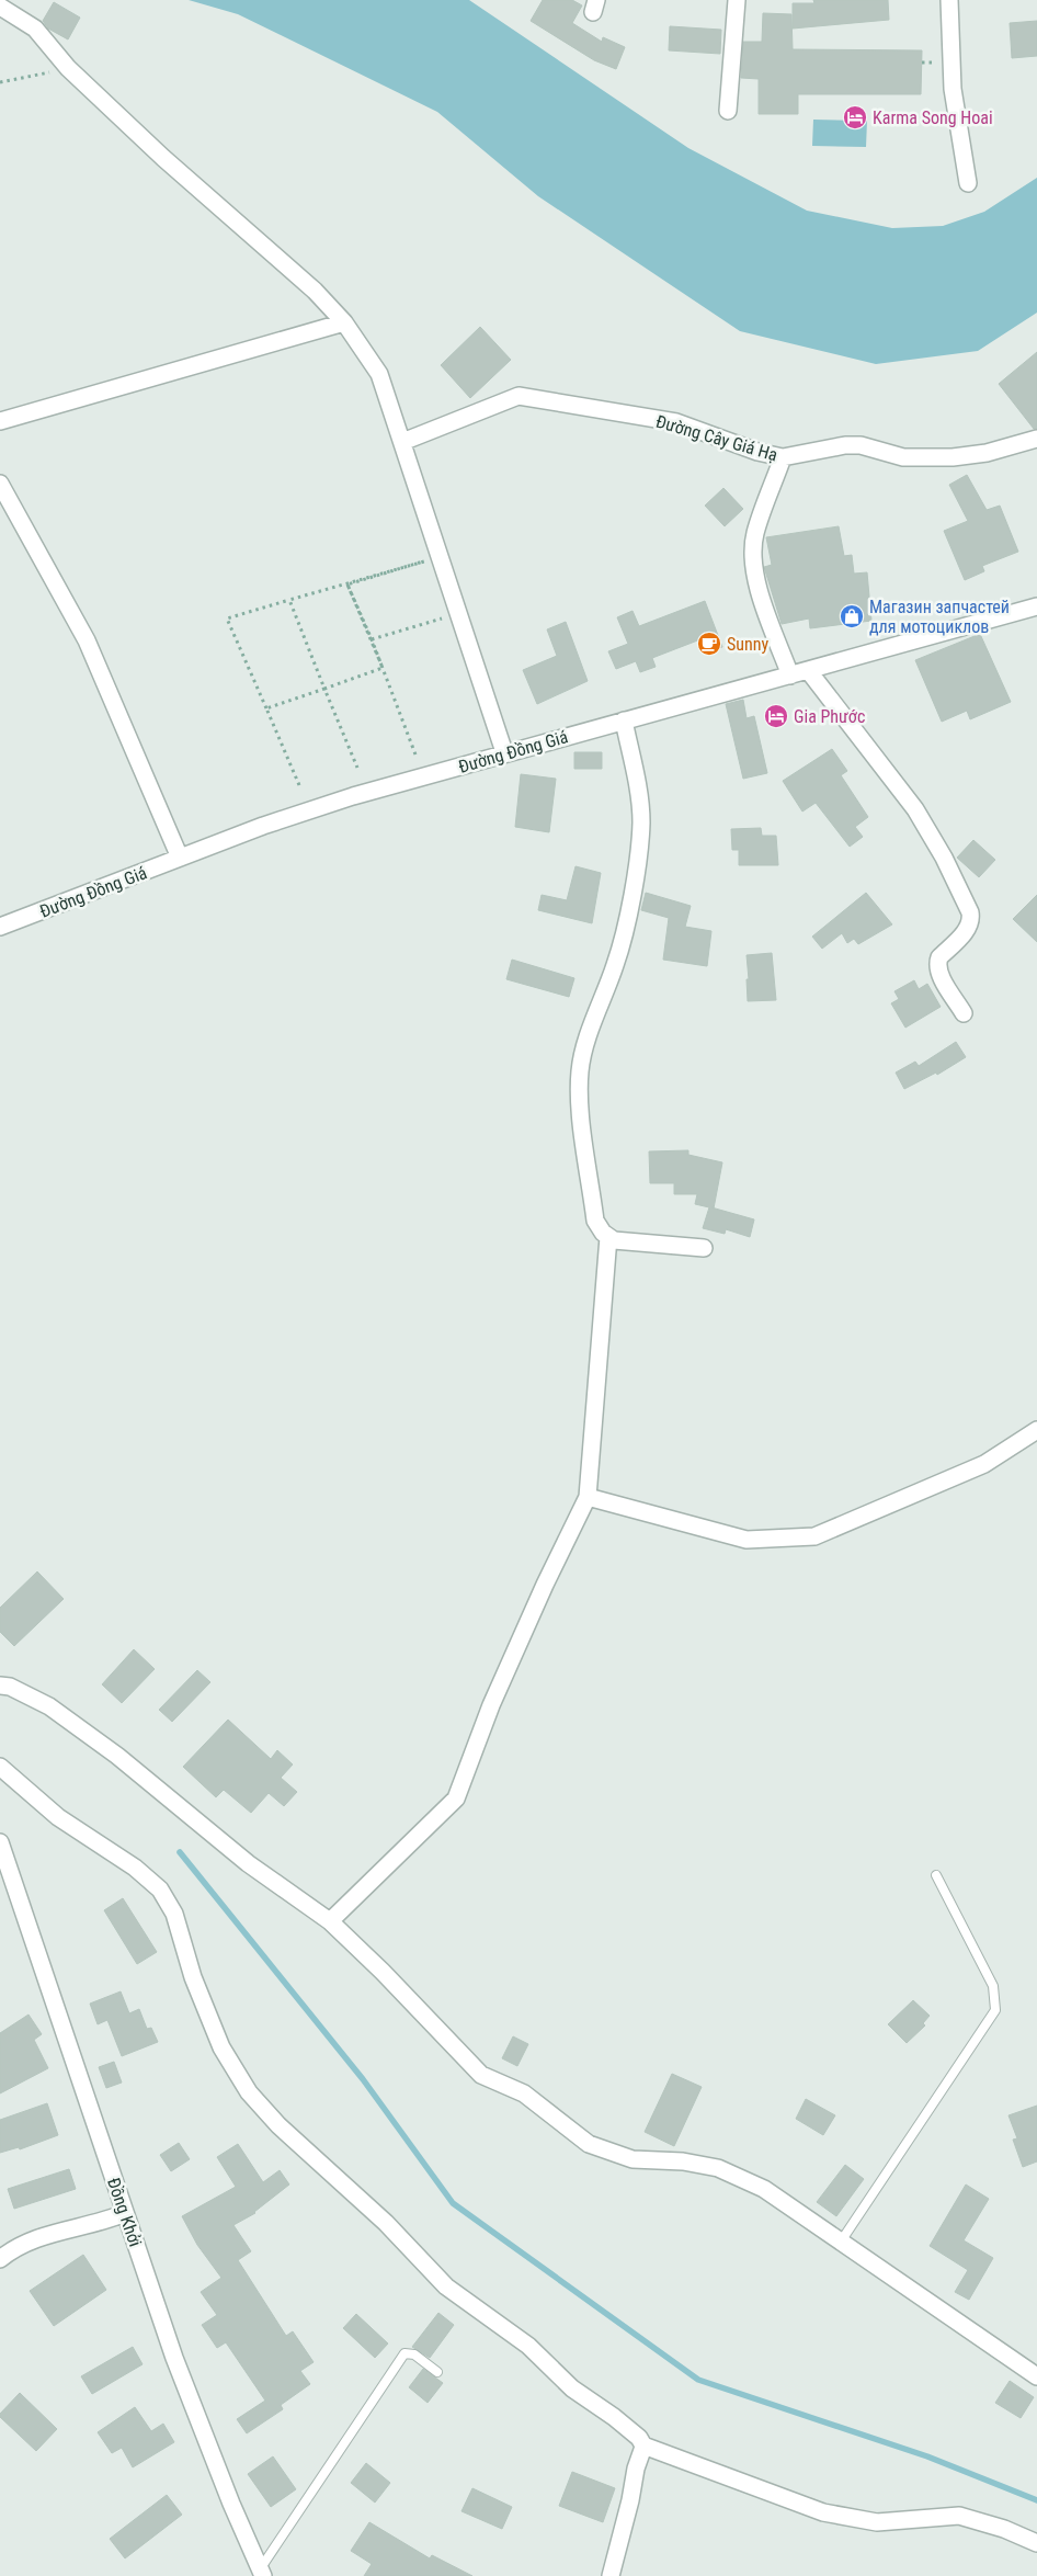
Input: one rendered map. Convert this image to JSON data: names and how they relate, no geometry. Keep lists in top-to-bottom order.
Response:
{
  "streets": {
    "street": ["Đường Cây Giá Hạ", "Đường Đồng Giá", "Đồng Khởi"]
  },
  "places": {
    "hotel": ["Karma Song Hoai", "Gia Phước"],
    "shop": ["Магазин запчастей для мотоциклов"],
    "cafe": ["Sunny"]
  }
}
